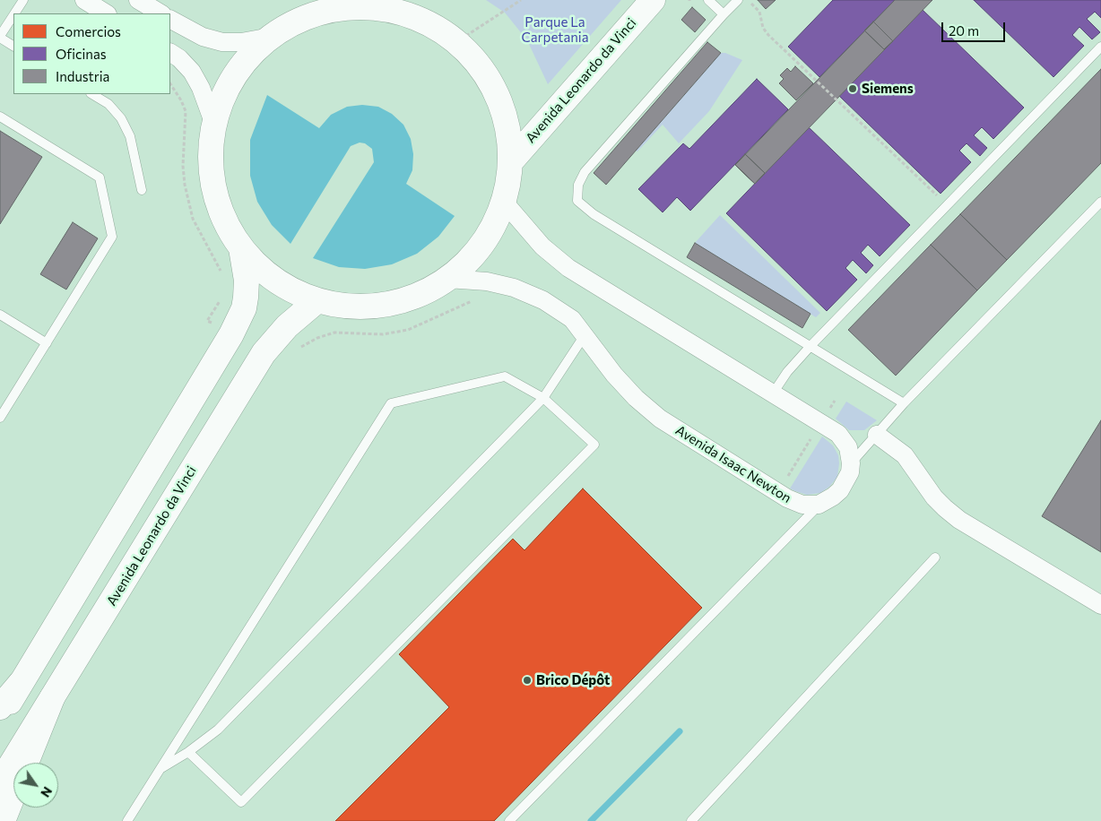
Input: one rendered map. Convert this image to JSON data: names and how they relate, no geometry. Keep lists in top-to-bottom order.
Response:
{
  "streets": {
    "main road": ["Avenida Leonardo da Vinci"],
    "street": ["Avenida Isaac Newton"]
  },
  "parks": ["Parque La Carpetania"],
  "places": ["Siemens", "Brico Dépôt"],
  "legend": ["Comercios", "Oficinas", "Industria"],
  "scale_bar": "20 m",
  "north": "bottom right"
}
